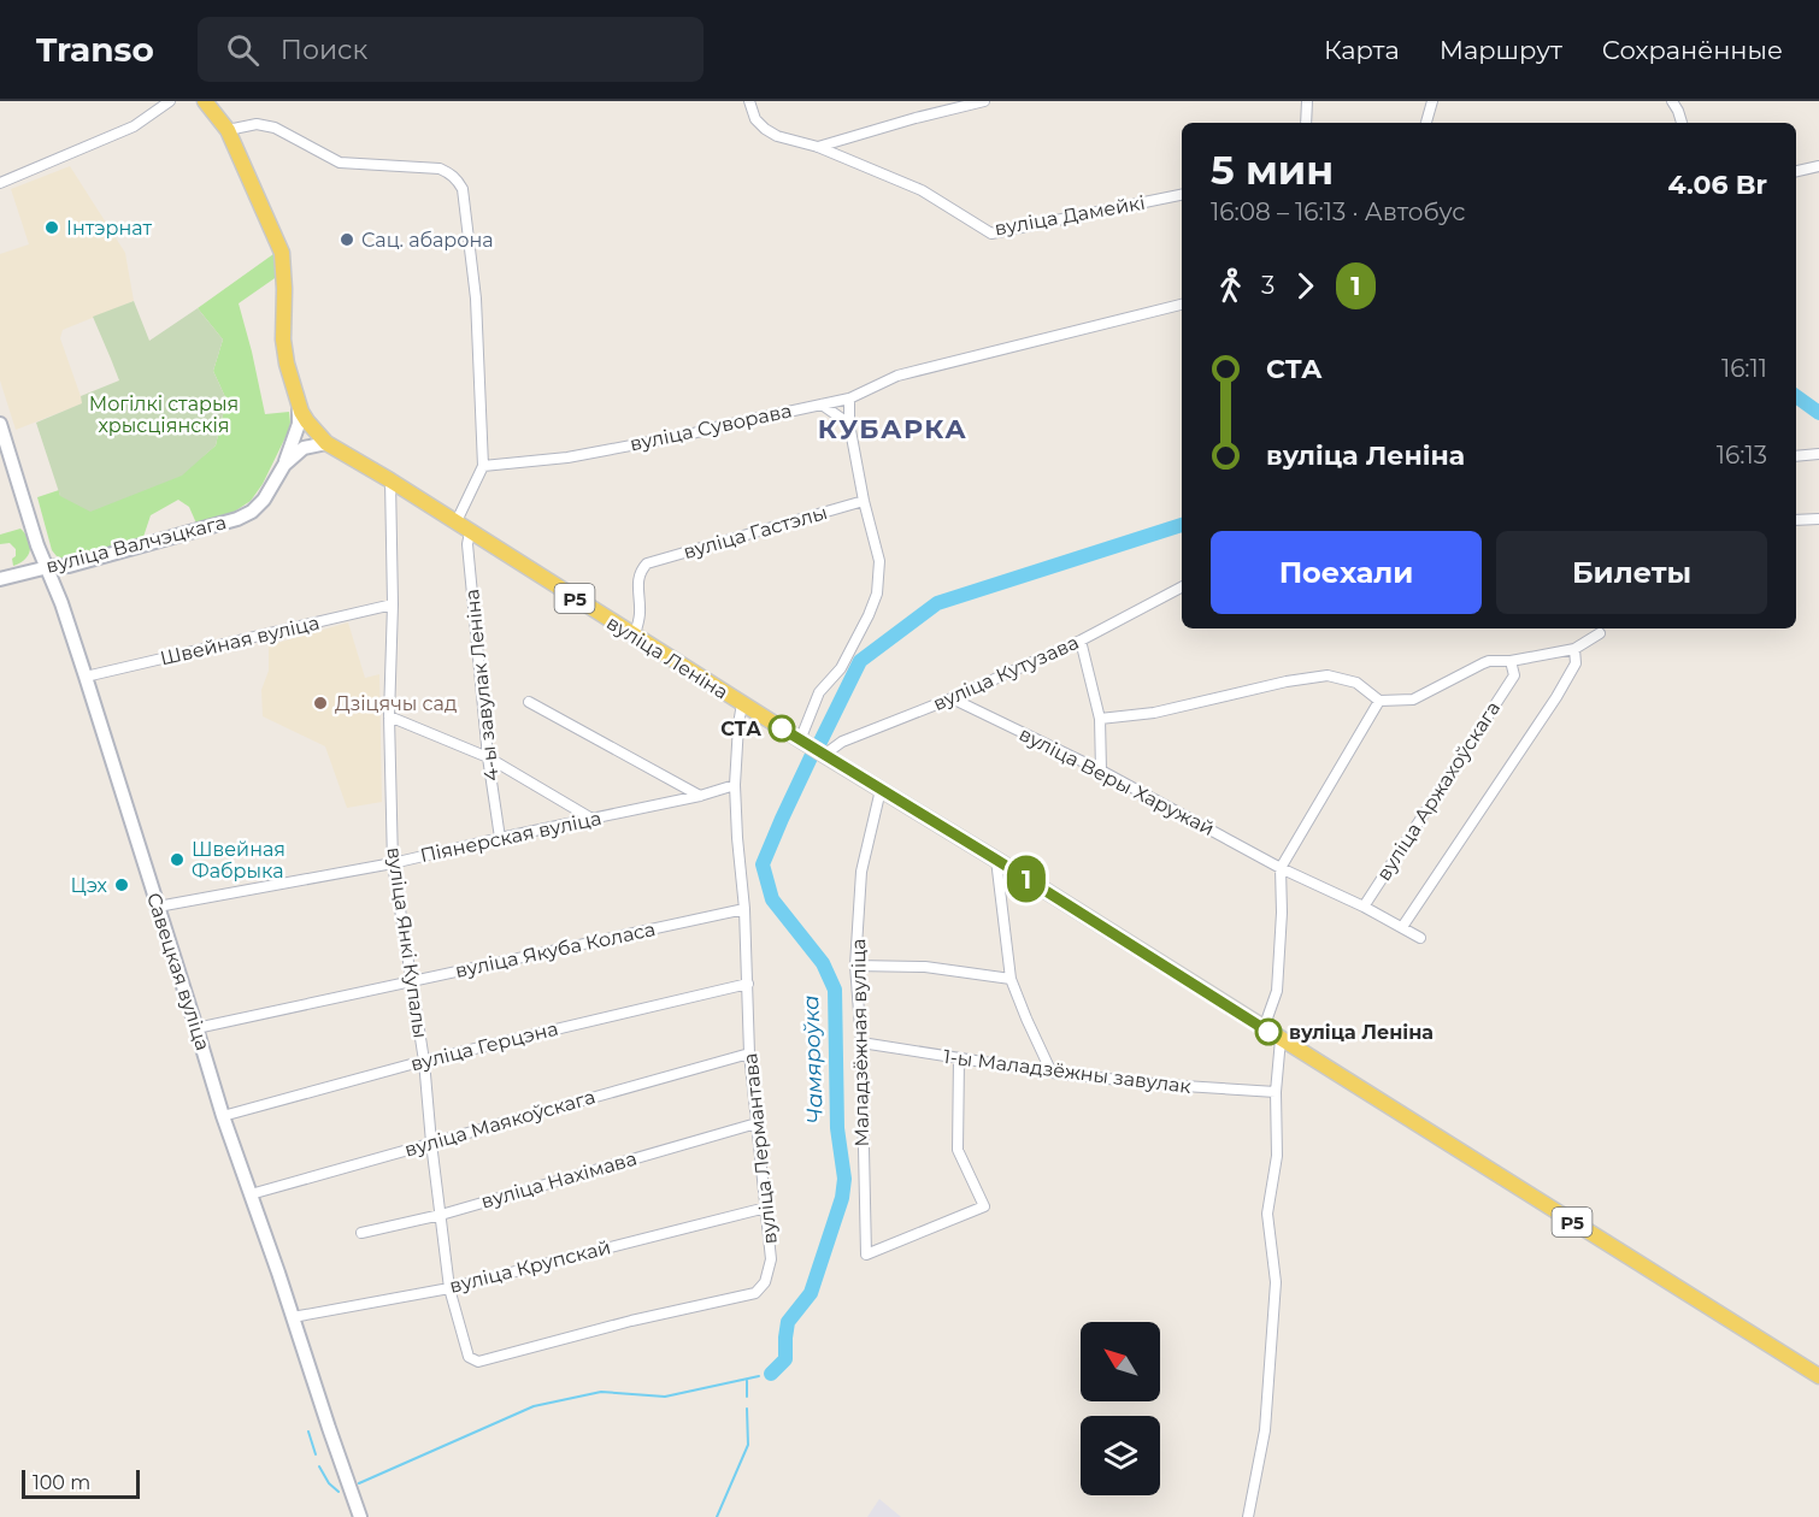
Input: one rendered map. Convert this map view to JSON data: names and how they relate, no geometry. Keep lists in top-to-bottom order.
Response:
{
  "streets": {
    "main road": ["Р5", "вуліца Леніна"],
    "street": [
      "вуліца Дамейкі",
      "вуліца Суворава",
      "вуліца Гастэлы",
      "вуліца Валчэцкага",
      "Швейная вуліца",
      "вуліца Кутузава",
      "4-ы завулак Леніна",
      "вуліца Веры Харужай",
      "вуліца Аржахоўскага",
      "Піянерская вуліца",
      "вуліца Янкі Купалы",
      "вуліца Якуба Коласа",
      "Савецкая вуліца",
      "Маладзёжная вуліца",
      "вуліца Герцэна",
      "1-ы Маладзёжны завулак",
      "вуліца Маякоўскага",
      "вуліца Лермантава",
      "вуліца Нахімава",
      "вуліца Крупскай"
    ]
  },
  "crossings": [
    ["вуліца Гастэлы", "вуліца Леніна"],
    ["вуліца Валчэцкага", "вуліца Леніна"],
    ["вуліца Валчэцкага", "Савецкая вуліца"],
    ["Швейная вуліца", "вуліца Янкі Купалы"],
    ["Швейная вуліца", "Савецкая вуліца"],
    ["вуліца Леніна", "вуліца Кутузава"],
    ["вуліца Леніна", "4-ы завулак Леніна"],
    ["вуліца Леніна", "вуліца Янкі Купалы"],
    ["вуліца Леніна", "Маладзёжная вуліца"],
    ["вуліца Леніна", "вуліца Лермантава"],
    ["вуліца Кутузава", "вуліца Веры Харужай"],
    ["4-ы завулак Леніна", "Піянерская вуліца"],
    ["вуліца Веры Харужай", "вуліца Аржахоўскага"],
    ["Піянерская вуліца", "вуліца Янкі Купалы"],
    ["Піянерская вуліца", "Савецкая вуліца"],
    ["Піянерская вуліца", "вуліца Лермантава"],
    ["вуліца Янкі Купалы", "вуліца Якуба Коласа"],
    ["вуліца Янкі Купалы", "вуліца Герцэна"],
    ["вуліца Янкі Купалы", "вуліца Маякоўскага"],
    ["вуліца Янкі Купалы", "вуліца Лермантава"],
    ["вуліца Янкі Купалы", "вуліца Нахімава"],
    ["вуліца Янкі Купалы", "вуліца Крупскай"],
    ["вуліца Якуба Коласа", "Савецкая вуліца"],
    ["вуліца Якуба Коласа", "вуліца Лермантава"],
    ["Савецкая вуліца", "вуліца Герцэна"],
    ["Савецкая вуліца", "вуліца Маякоўскага"],
    ["Савецкая вуліца", "вуліца Крупскай"],
    ["Маладзёжная вуліца", "1-ы Маладзёжны завулак"],
    ["вуліца Герцэна", "вуліца Лермантава"],
    ["вуліца Маякоўскага", "вуліца Лермантава"],
    ["вуліца Лермантава", "вуліца Нахімава"],
    ["вуліца Лермантава", "вуліца Крупскай"]
  ],
  "districts": ["КУБАРКА"],
  "water": ["Чамяроўка"],
  "parks": ["Могілкі старыя хрысціянскія"],
  "places": [
    "Інтэрнат",
    "Сац. абарона",
    "Дзіцячы сад",
    "СТА",
    "Швейная Фабрыка",
    "Цэх",
    "вуліца Леніна"
  ],
  "lines": ["bus line 1"],
  "scale_bar": "100 m",
  "north": "top left",
  "page": {
    "header": "Transo",
    "search": "Поиск",
    "nav": ["Карта", "Маршрут", "Сохранённые"],
    "on_map": "1",
    "heading": ["5 мин", "16:08 – 16:13 · Автобус", "4.06 Br"],
    "legs": ["3", "1"],
    "list": [
      {
        "name": "СТА",
        "value": "16:11"
      },
      {
        "name": "вуліца Леніна",
        "value": "16:13"
      }
    ],
    "buttons": ["Поехали", "Билеты"],
    "scale": "100 m"
  }
}
